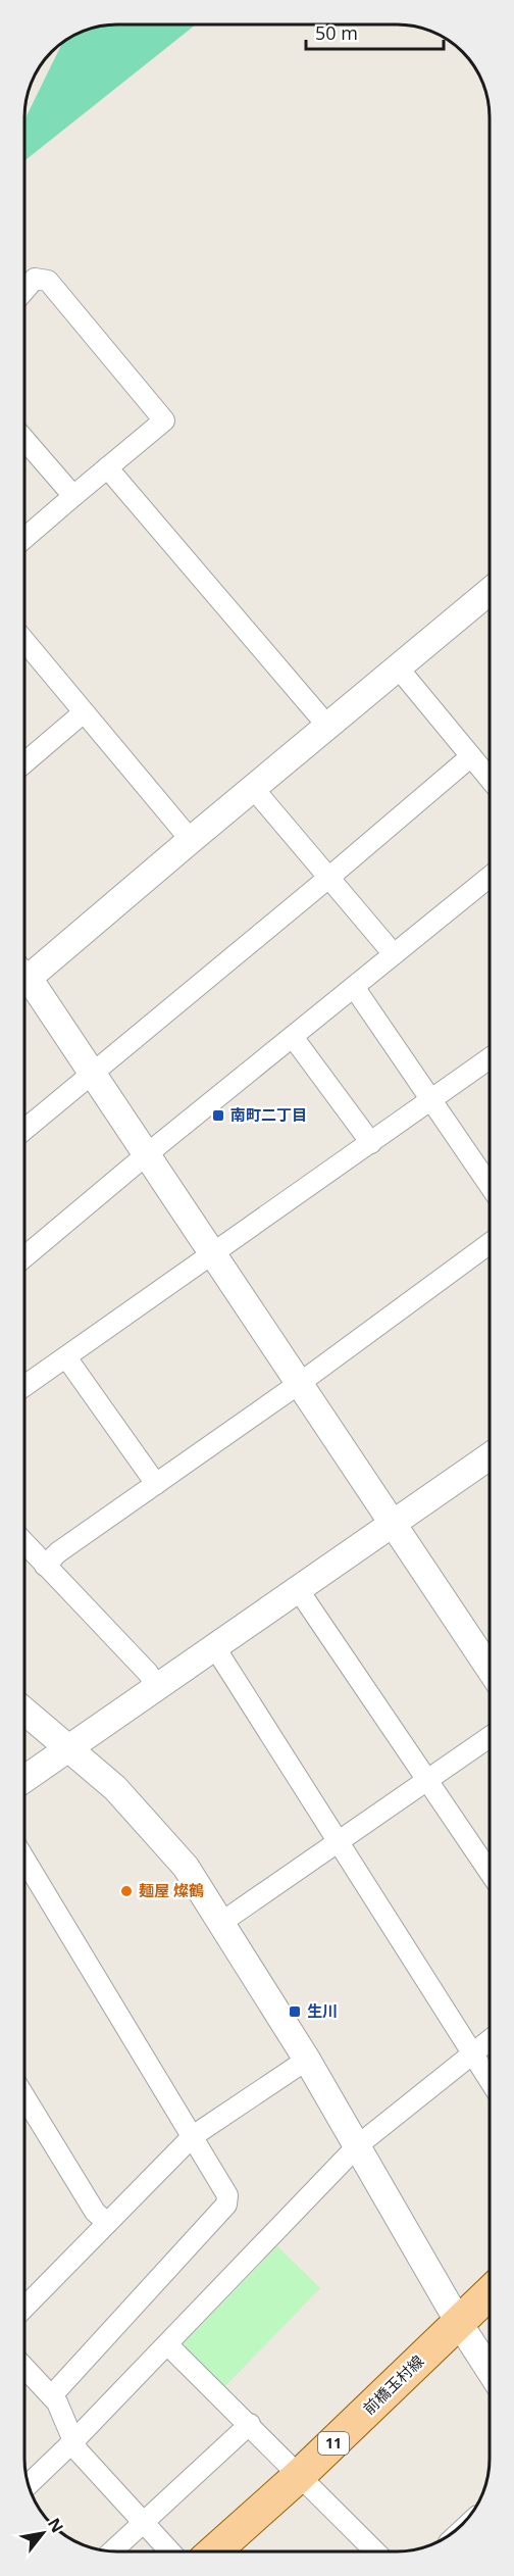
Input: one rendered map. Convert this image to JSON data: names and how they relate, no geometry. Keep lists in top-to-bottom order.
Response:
{
  "streets": {
    "main road": ["前橋玉村線", "11"]
  },
  "places": {
    "transit": ["南町二丁目", "生川"],
    "other": ["麺屋 燦鶴"]
  },
  "scale_bar": "50 m",
  "north": "top right"
}
